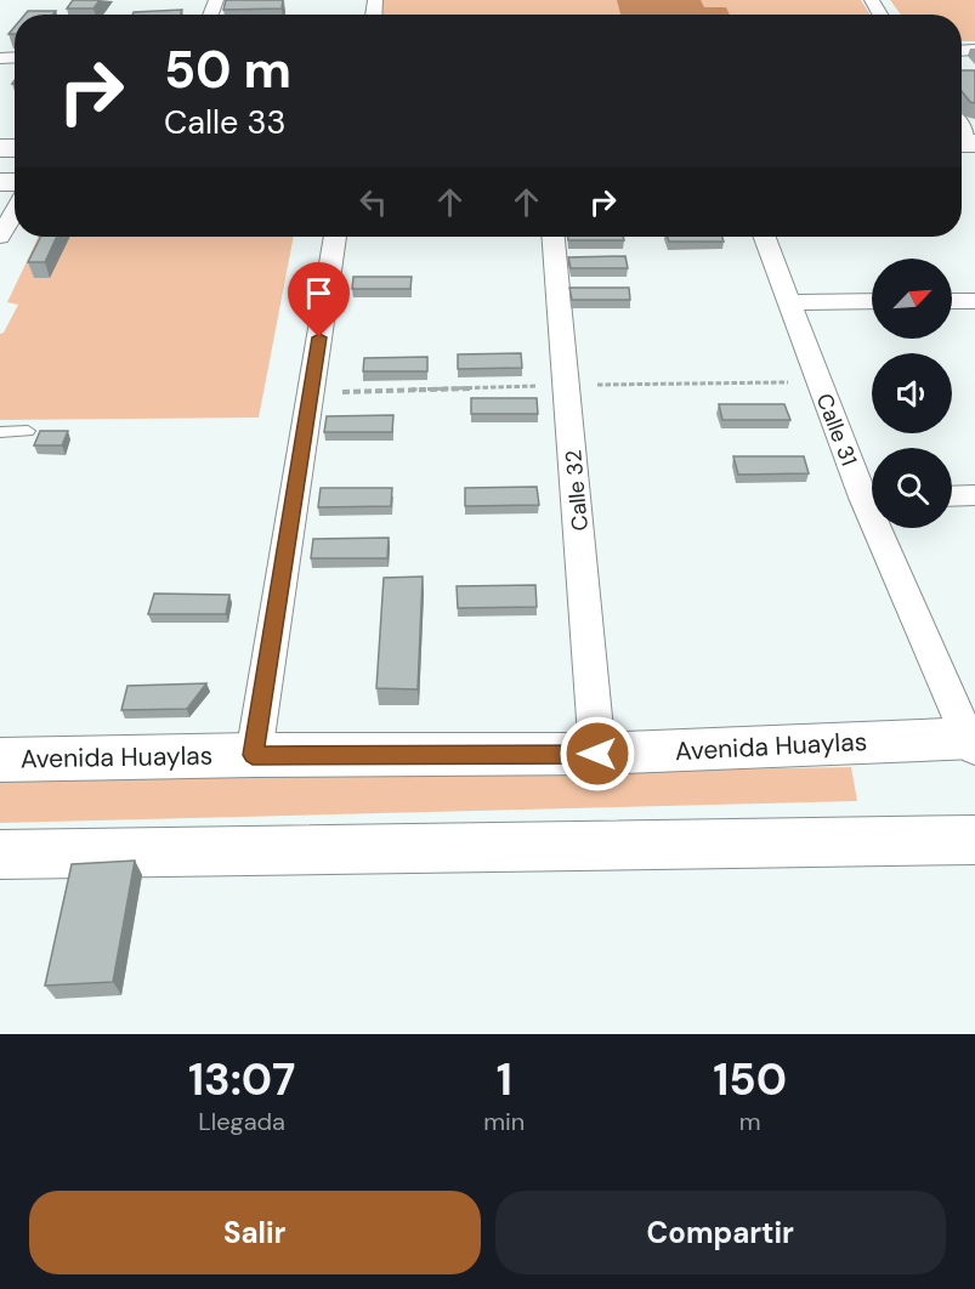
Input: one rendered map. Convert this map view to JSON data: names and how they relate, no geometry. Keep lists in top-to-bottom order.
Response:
{
  "streets": {
    "street": ["Calle 31", "Calle 32", "Avenida Huaylas"]
  },
  "crossings": [
    ["Calle 31", "Avenida Huaylas"],
    ["Calle 32", "Avenida Huaylas"]
  ],
  "north": "top right",
  "page": {
    "turn": ["50 m", "Calle 33"],
    "eta": [
      "13:07",
      "Llegada",
      "1",
      "min",
      "150",
      "m"
    ],
    "buttons": ["Salir", "Compartir"]
  }
}
